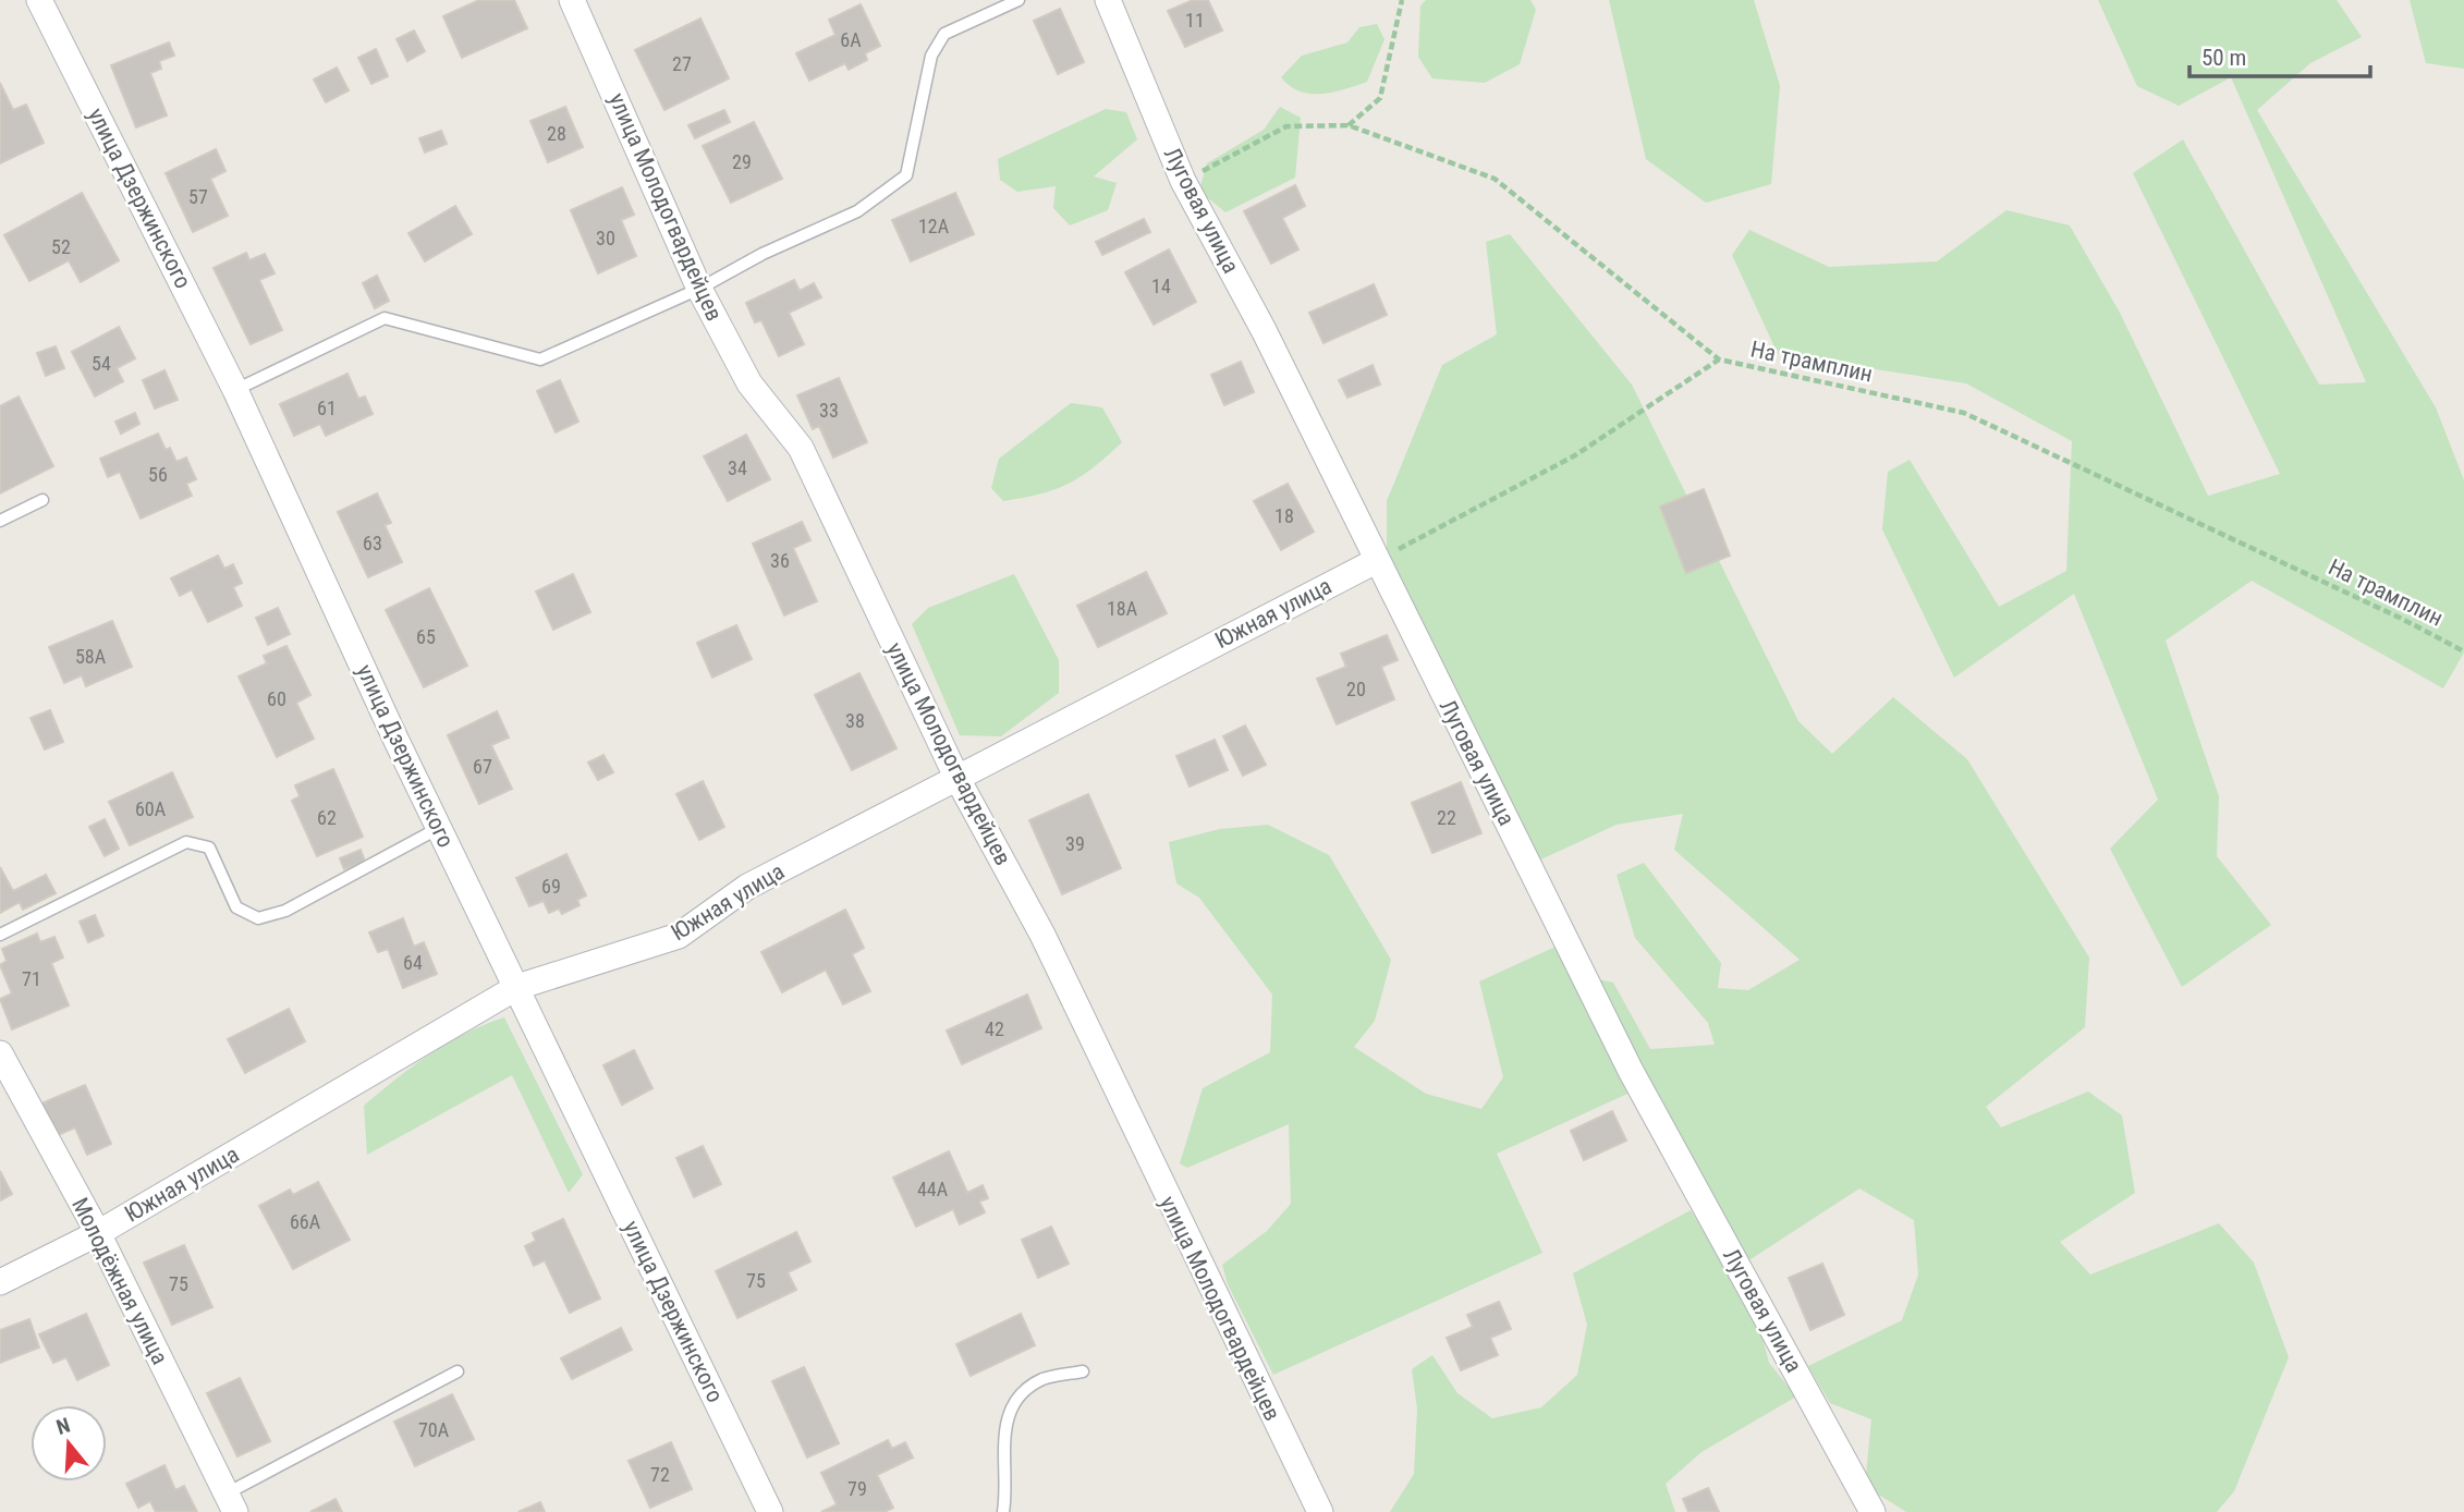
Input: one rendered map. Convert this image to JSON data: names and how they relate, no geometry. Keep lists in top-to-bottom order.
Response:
{
  "streets": {
    "street": [
      "улица Дзержинского",
      "улица Молодогвардейцев",
      "Луговая улица",
      "Южная улица",
      "Молодёжная улица"
    ],
    "path": ["На трамплин"]
  },
  "crossings": [
    ["улица Дзержинского", "Южная улица"],
    ["улица Молодогвардейцев", "Южная улица"],
    ["Луговая улица", "На трамплин"],
    ["Луговая улица", "Южная улица"],
    ["Южная улица", "Молодёжная улица"]
  ],
  "house_numbers": [
    "11",
    "6А",
    "27",
    "28",
    "29",
    "57",
    "12А",
    "30",
    "52",
    "14",
    "54",
    "61",
    "33",
    "34",
    "56",
    "18",
    "63",
    "36",
    "18А",
    "65",
    "58А",
    "20",
    "60",
    "38",
    "67",
    "60А",
    "62",
    "22",
    "39",
    "69",
    "64",
    "71",
    "42",
    "44А",
    "66А",
    "75",
    "75",
    "70А",
    "72",
    "79"
  ],
  "scale_bar": "50 m",
  "north": "top"
}
